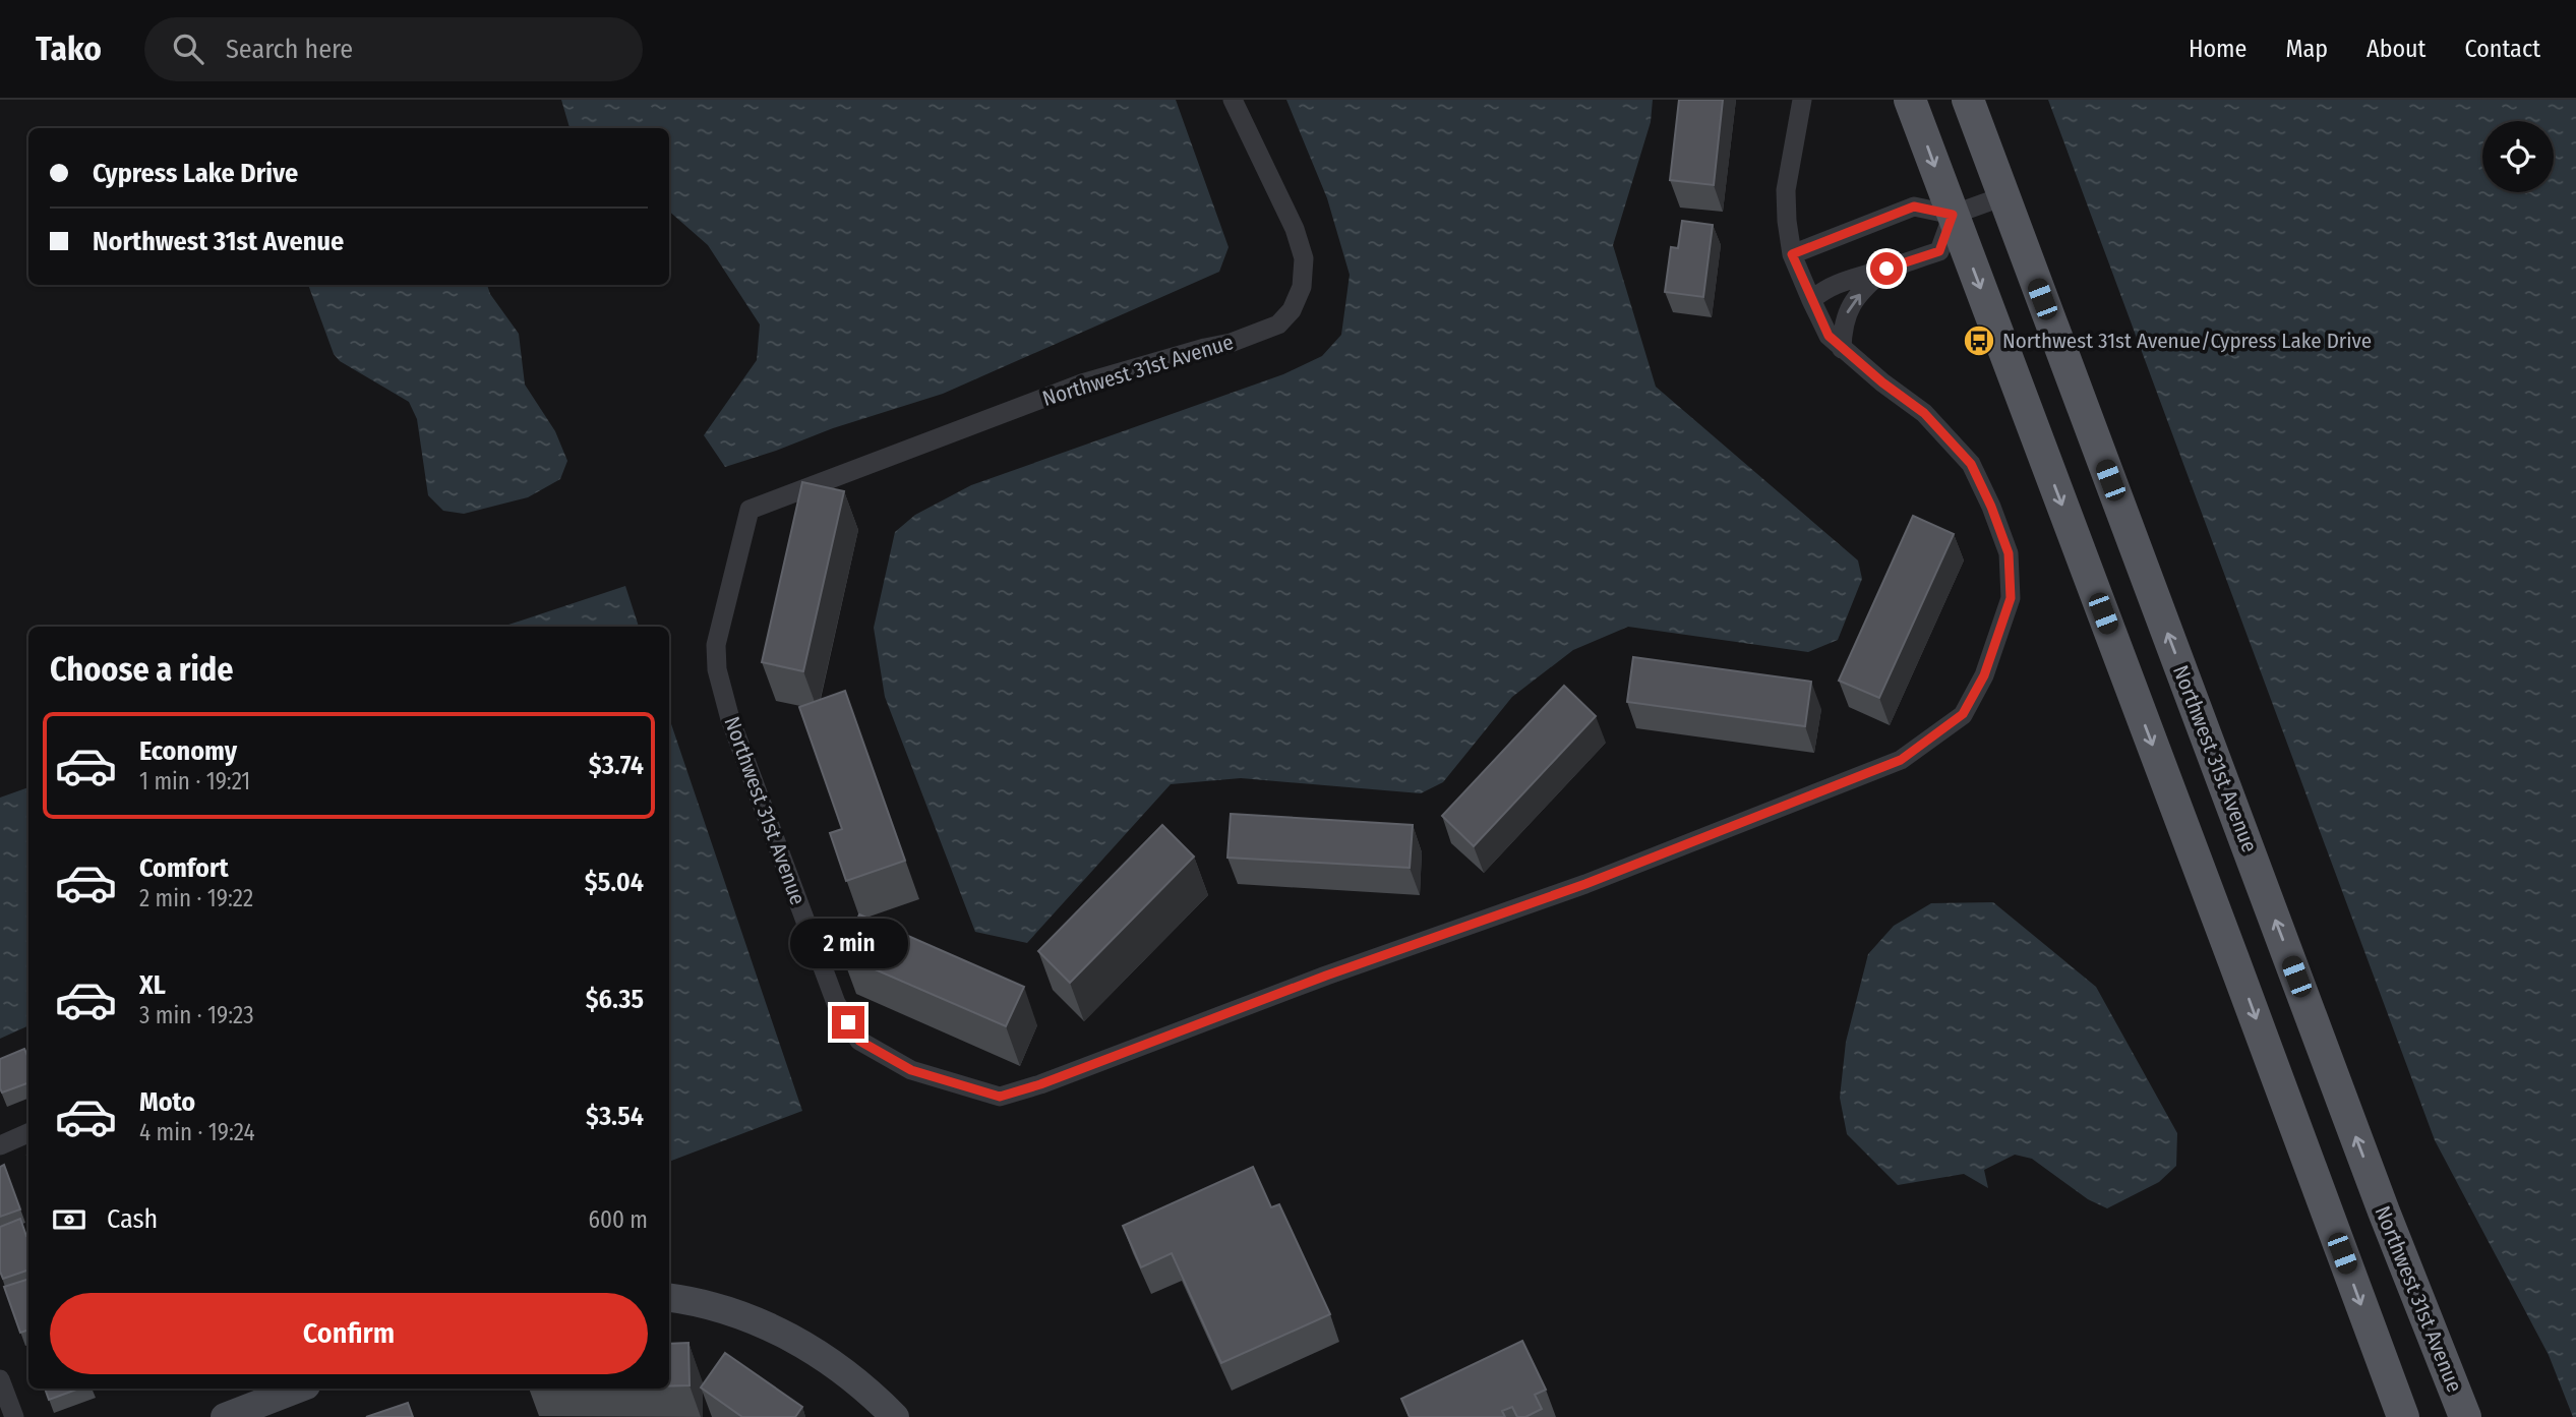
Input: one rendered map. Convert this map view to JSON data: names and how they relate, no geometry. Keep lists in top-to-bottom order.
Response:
{
  "streets": {
    "main road": ["Northwest 31st Avenue"]
  },
  "places": {
    "bus stop": ["Northwest 31st Avenue/Cypress Lake Drive"]
  },
  "page": {
    "header": "Tako",
    "search": "Search here",
    "nav": [
      "Home",
      "Map",
      "About",
      "Contact"
    ],
    "banner": ["Cypress Lake Drive", "Northwest 31st Avenue"],
    "heading": "Choose a ride",
    "list": [
      {
        "name": "Economy",
        "note": "1 min · 19:21",
        "value": "$3.74"
      },
      {
        "name": "Comfort",
        "note": "2 min · 19:22",
        "value": "$5.04"
      },
      {
        "name": "XL",
        "note": "3 min · 19:23",
        "value": "$6.35"
      },
      {
        "name": "Moto",
        "note": "4 min · 19:24",
        "value": "$3.54"
      }
    ],
    "bubble": "2 min",
    "pay": ["Cash", "600 m"],
    "buttons": "Confirm"
  }
}
